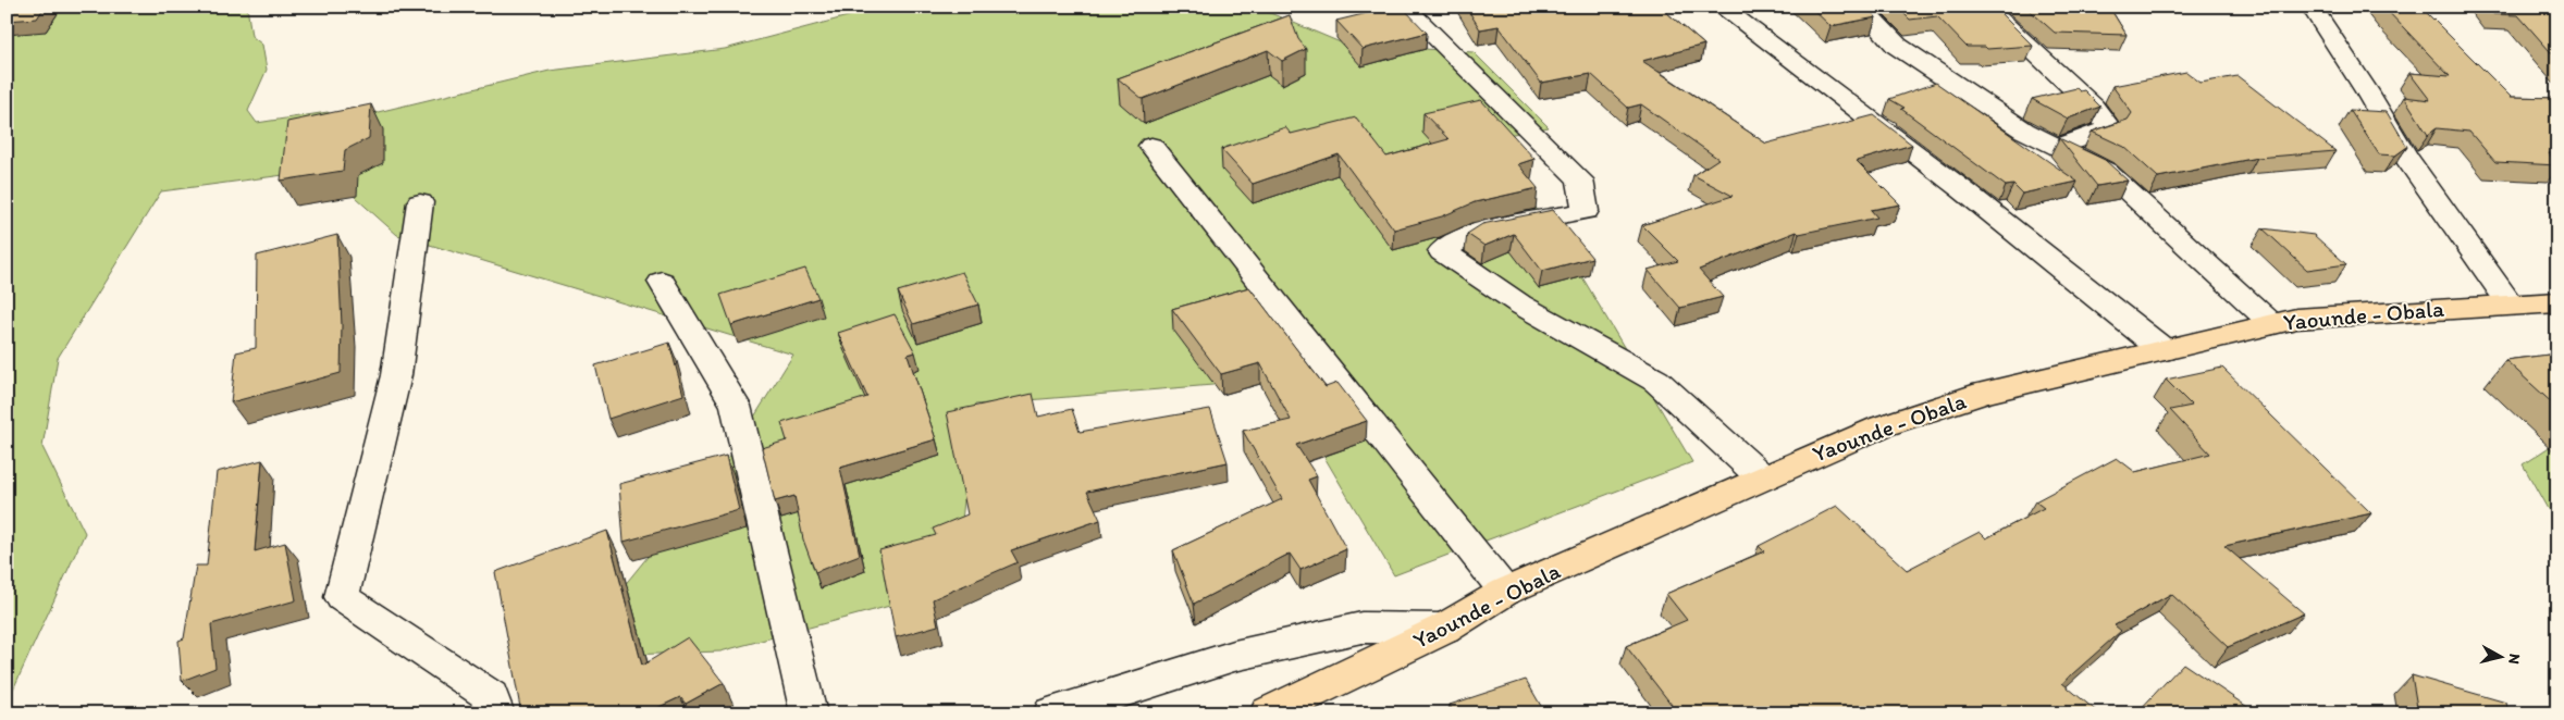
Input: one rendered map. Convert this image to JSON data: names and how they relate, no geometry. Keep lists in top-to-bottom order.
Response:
{
  "streets": {
    "highway": ["Yaounde - Obala"]
  },
  "north": "right"
}
